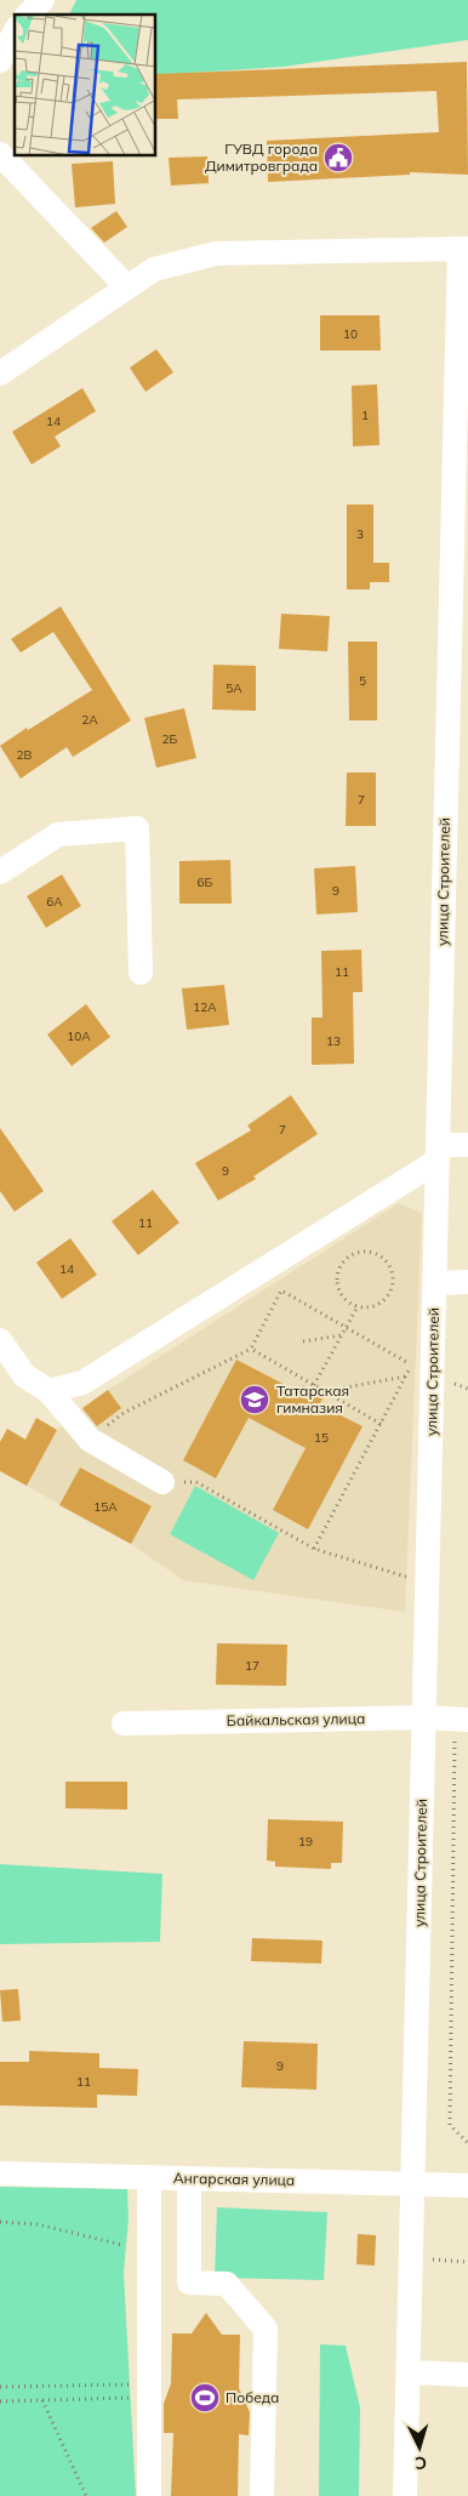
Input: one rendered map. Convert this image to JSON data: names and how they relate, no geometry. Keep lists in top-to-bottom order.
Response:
{
  "streets": {
    "street": ["улица Строителей", "Байкальская улица", "Ангарская улица"]
  },
  "crossings": [
    ["улица Строителей", "Байкальская улица"],
    ["улица Строителей", "Ангарская улица"]
  ],
  "places": {
    "public building": ["ГУВД города Димитровграда"],
    "school or university": ["Татарская гимназия"],
    "sports": ["Победа"]
  },
  "house_numbers": [
    "10",
    "1",
    "14",
    "3",
    "5",
    "5А",
    "2А",
    "2Б",
    "2В",
    "7",
    "6Б",
    "9",
    "6А",
    "11",
    "12А",
    "10А",
    "13",
    "7",
    "9",
    "11",
    "14",
    "15",
    "15А",
    "17",
    "19",
    "9",
    "11"
  ],
  "north": "bottom"
}
